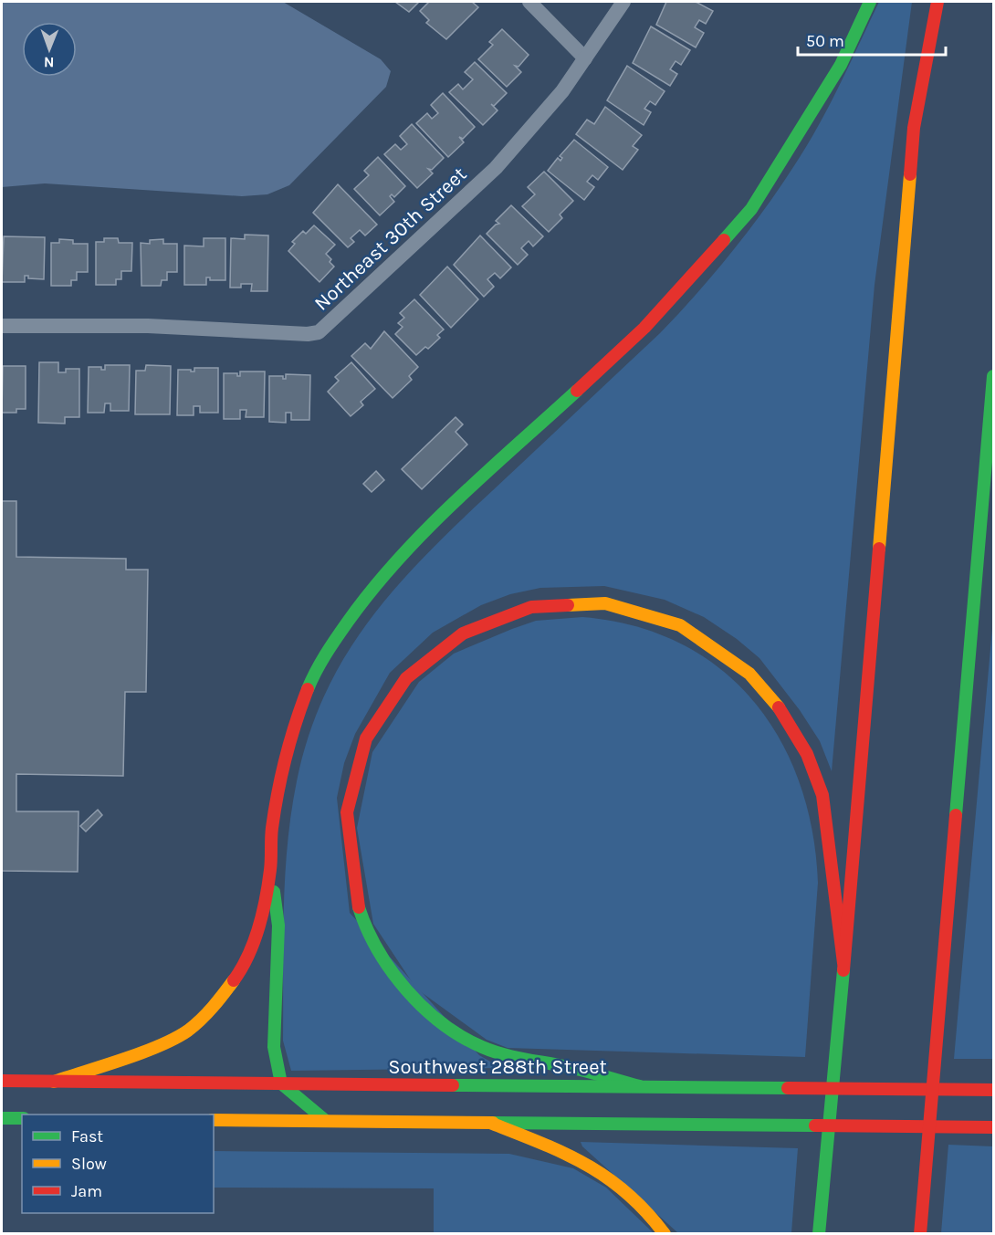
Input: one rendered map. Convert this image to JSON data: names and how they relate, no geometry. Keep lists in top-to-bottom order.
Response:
{
  "streets": {
    "main road": ["Southwest 288th Street"],
    "street": ["Northeast 30th Street"]
  },
  "legend": ["Fast", "Slow", "Jam"],
  "scale_bar": "50 m",
  "north": "bottom"
}
